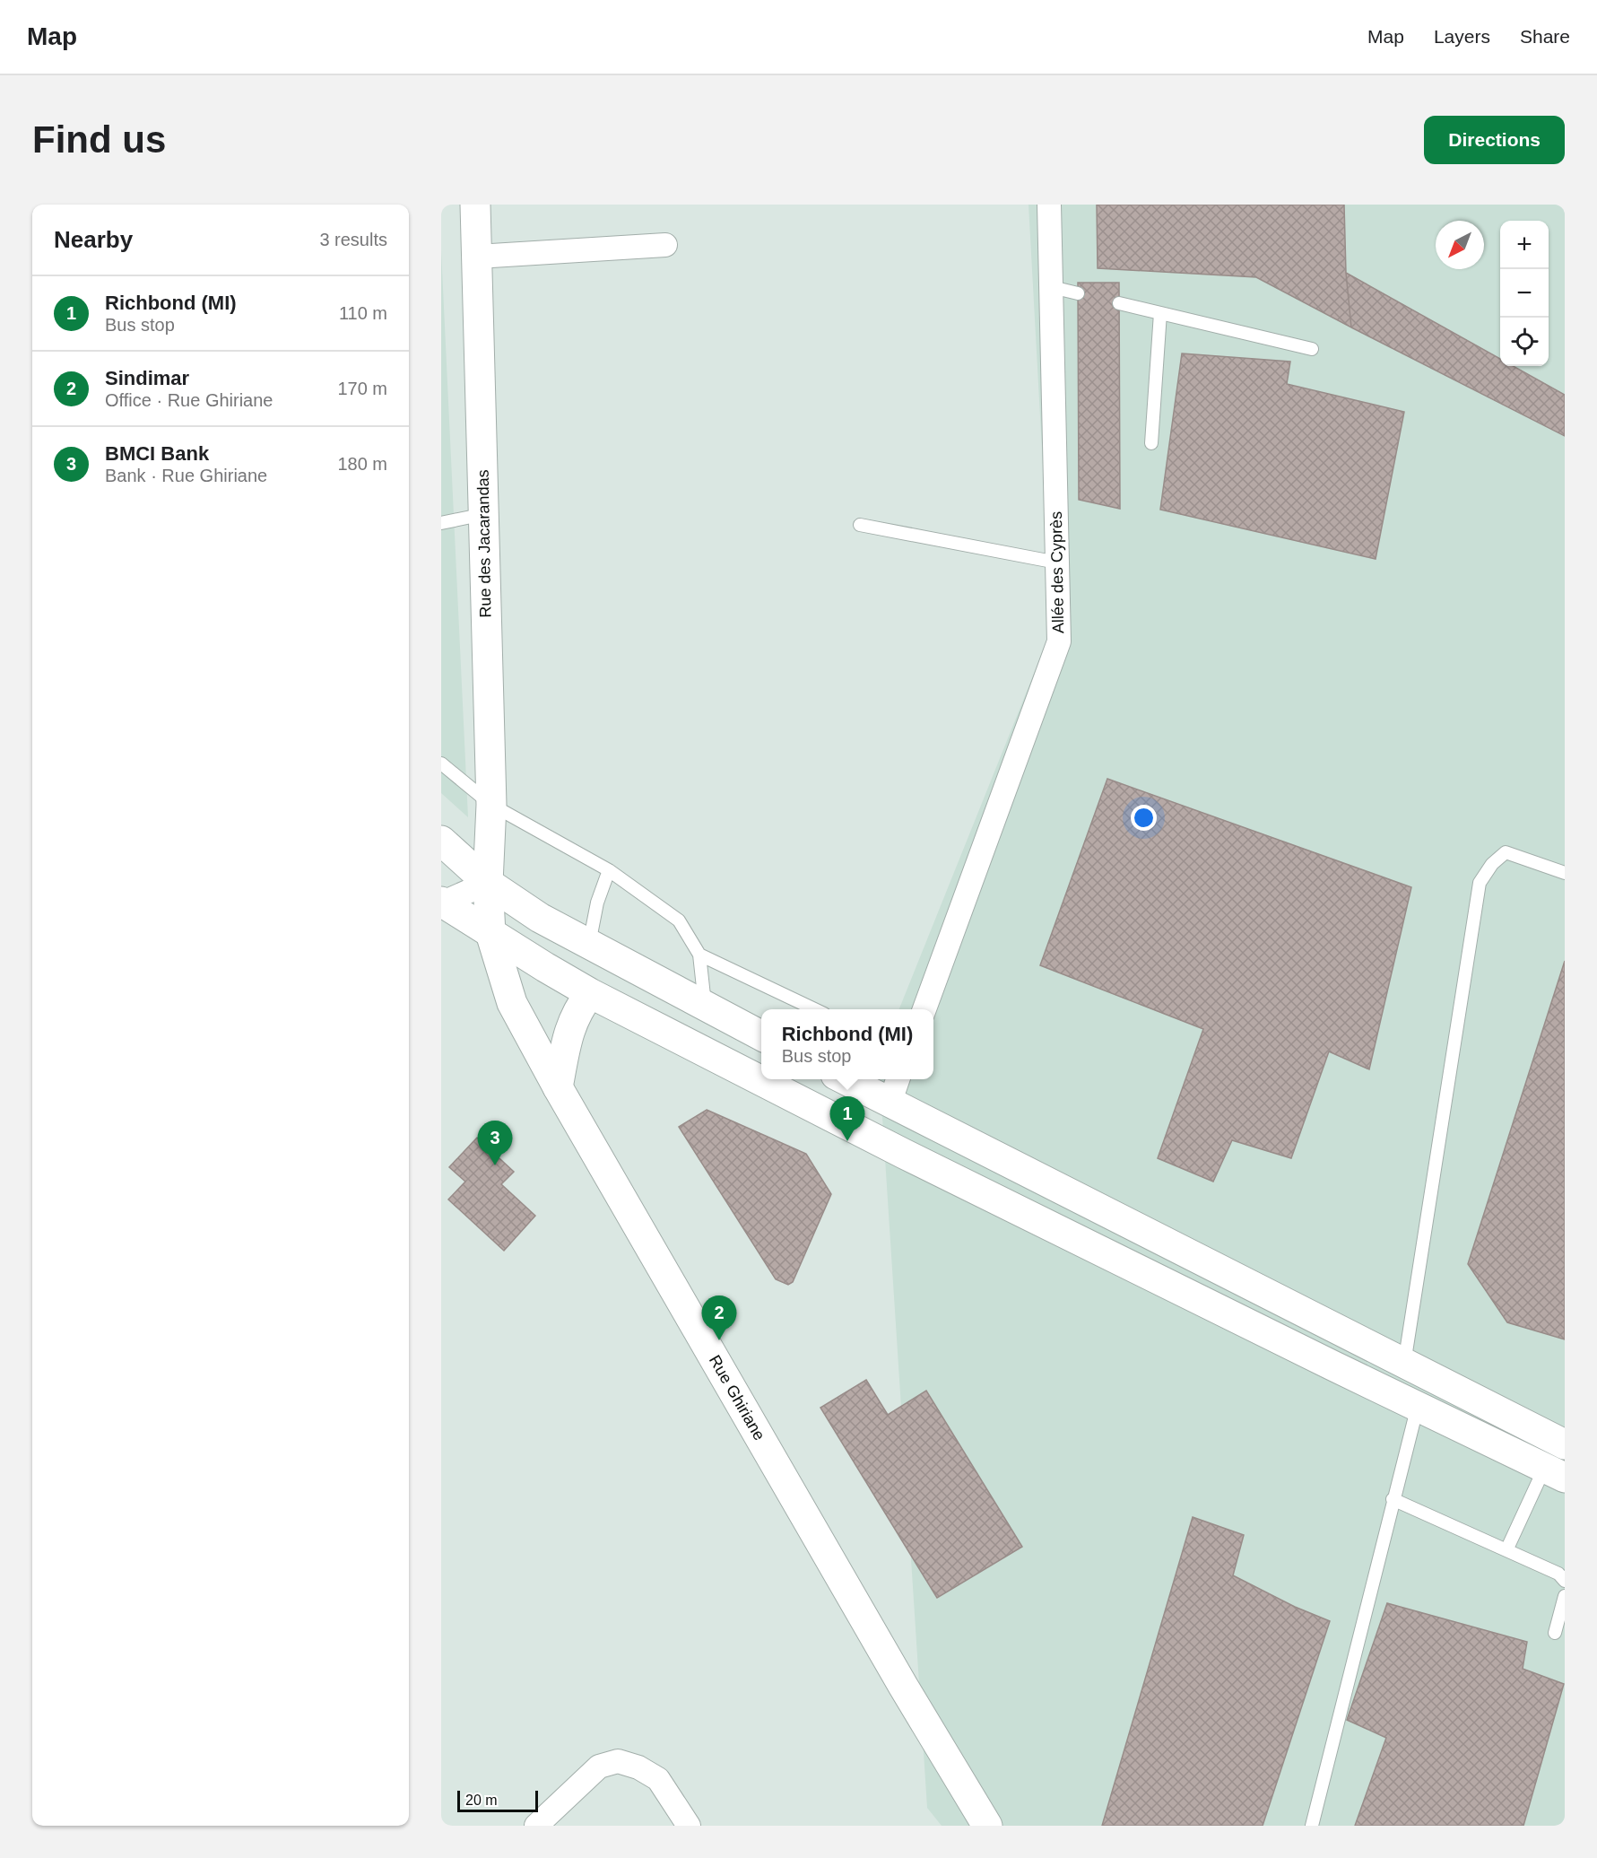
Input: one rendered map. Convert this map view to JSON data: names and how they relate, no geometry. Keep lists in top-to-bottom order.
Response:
{
  "streets": {
    "main road": ["Rue des Jacarandas", "Rue Ghiriane"],
    "street": ["Allée des Cyprès"]
  },
  "crossings": [
    ["Rue des Jacarandas", "Rue Ghiriane"]
  ],
  "scale_bar": "20 m",
  "north": "bottom left",
  "page": {
    "header": "Map",
    "nav": ["Map", "Layers", "Share"],
    "buttons": "Directions",
    "title": "Find us",
    "heading": ["Nearby", "3 results"],
    "map_buttons": ["+", "−"],
    "list": [
      {
        "mark": "1",
        "name": "Richbond (MI)",
        "note": "Bus stop",
        "value": "110 m"
      },
      {
        "mark": "2",
        "name": "Sindimar",
        "note": "Office · Rue Ghiriane",
        "value": "170 m"
      },
      {
        "mark": "3",
        "name": "BMCI Bank",
        "note": "Bank · Rue Ghiriane",
        "value": "180 m"
      }
    ],
    "popup": ["Richbond (MI)", "Bus stop"],
    "pins": ["1", "3", "2"],
    "scale": "20 m"
  }
}
